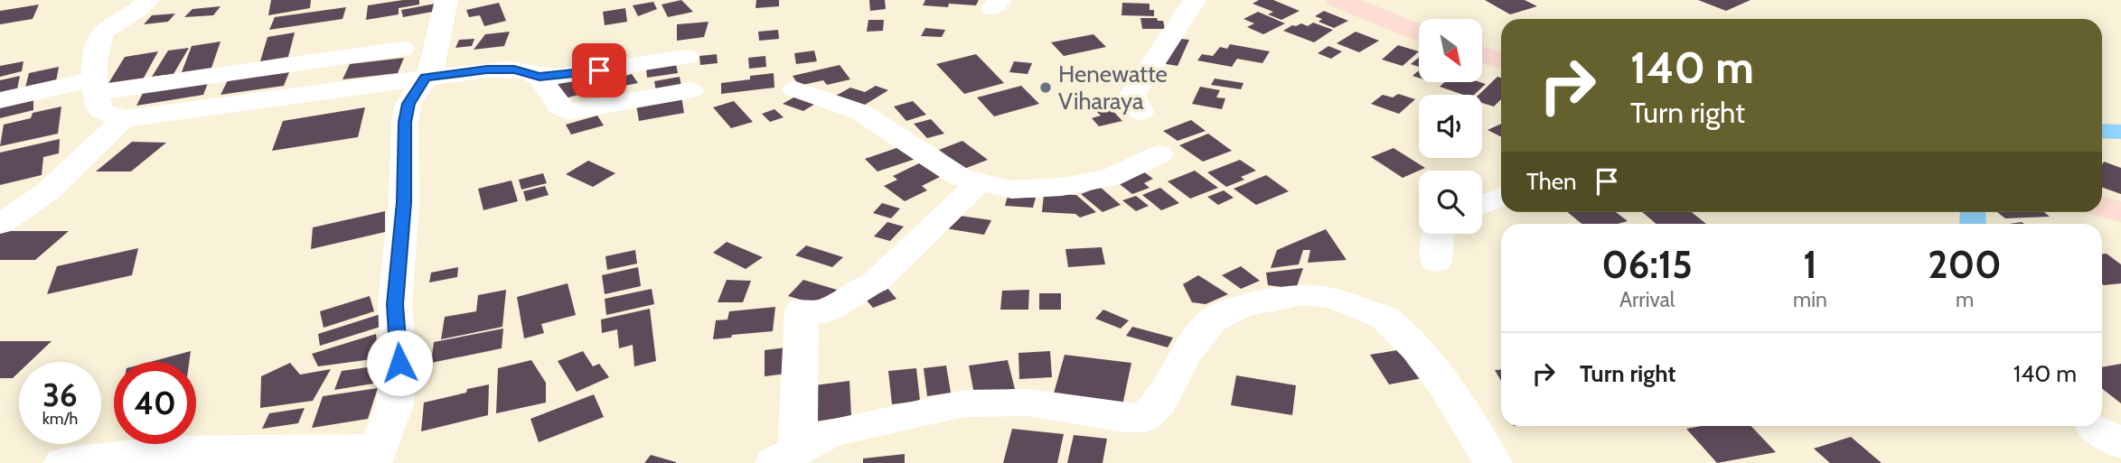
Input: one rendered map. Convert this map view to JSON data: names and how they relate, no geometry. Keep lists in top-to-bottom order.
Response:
{
  "places": ["Henewatte Viharaya"],
  "north": "bottom right",
  "page": {
    "turn": ["140 m", "Turn right"],
    "then": "Then",
    "eta": [
      "06:15",
      "Arrival",
      "1",
      "min",
      "200",
      "m"
    ],
    "list": [
      {
        "name": "Turn right",
        "value": "140 m"
      }
    ],
    "speed": "36 km/h",
    "limit": "40"
  }
}
